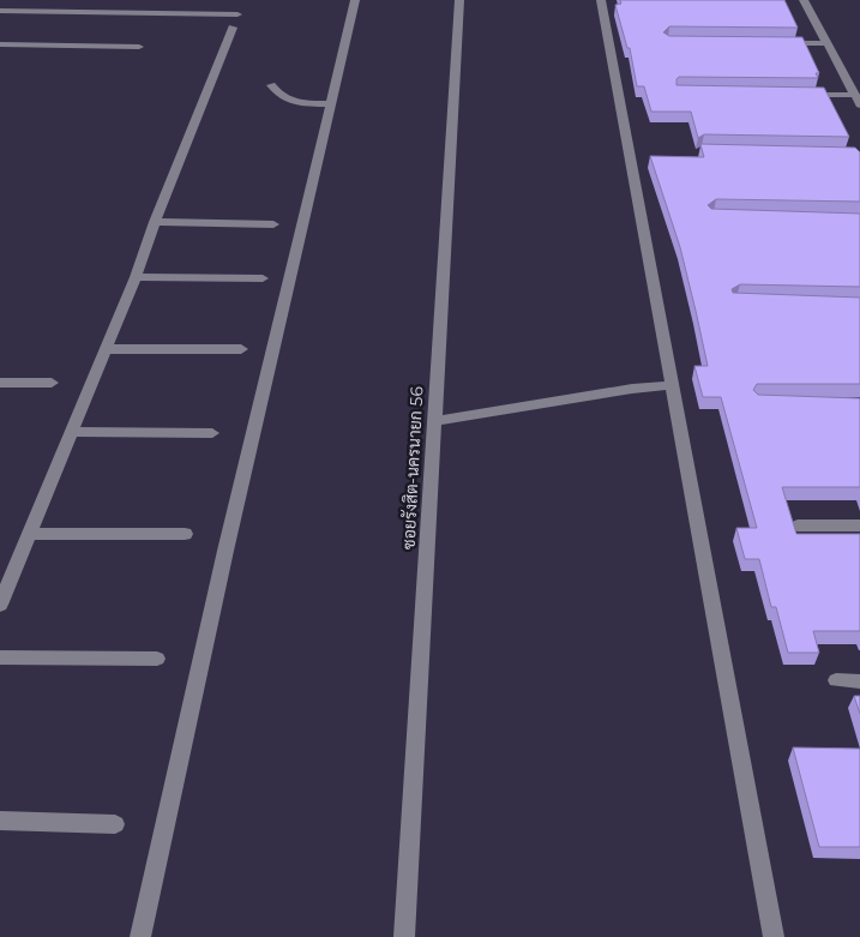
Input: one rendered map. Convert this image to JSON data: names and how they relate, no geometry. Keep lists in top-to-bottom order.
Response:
{
  "streets": {
    "street": ["ซอยรังสิต-นครนายก 56"]
  }
}
